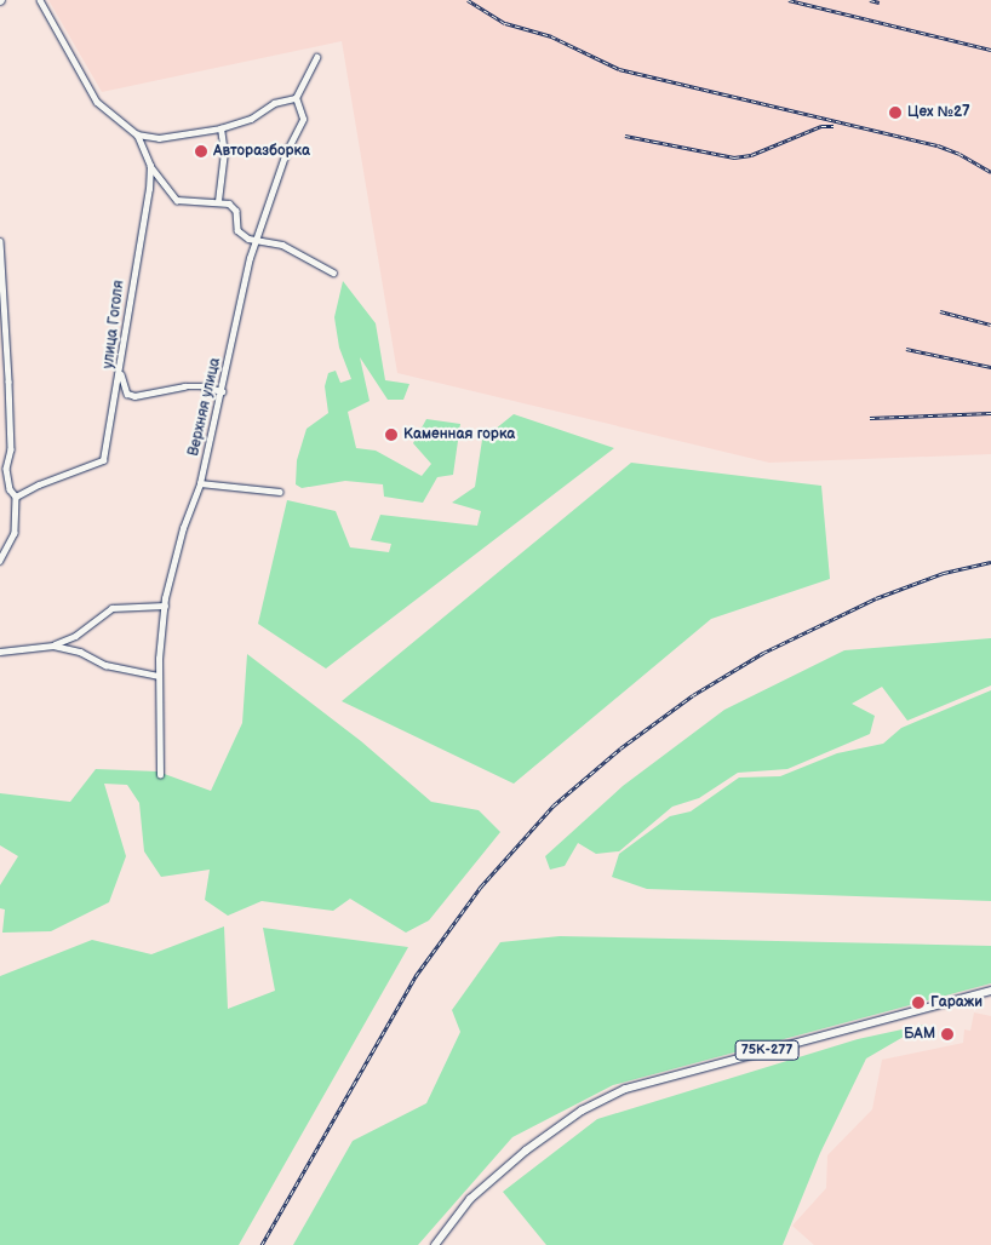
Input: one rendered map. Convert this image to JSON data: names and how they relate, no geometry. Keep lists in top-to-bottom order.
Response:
{
  "streets": {
    "main road": ["75К-277"],
    "street": ["улица Гоголя", "Верхняя улица"]
  },
  "places": [
    "Цех №27",
    "Авторазборка",
    "Каменная горка",
    "Гаражи",
    "БАМ"
  ]
}
